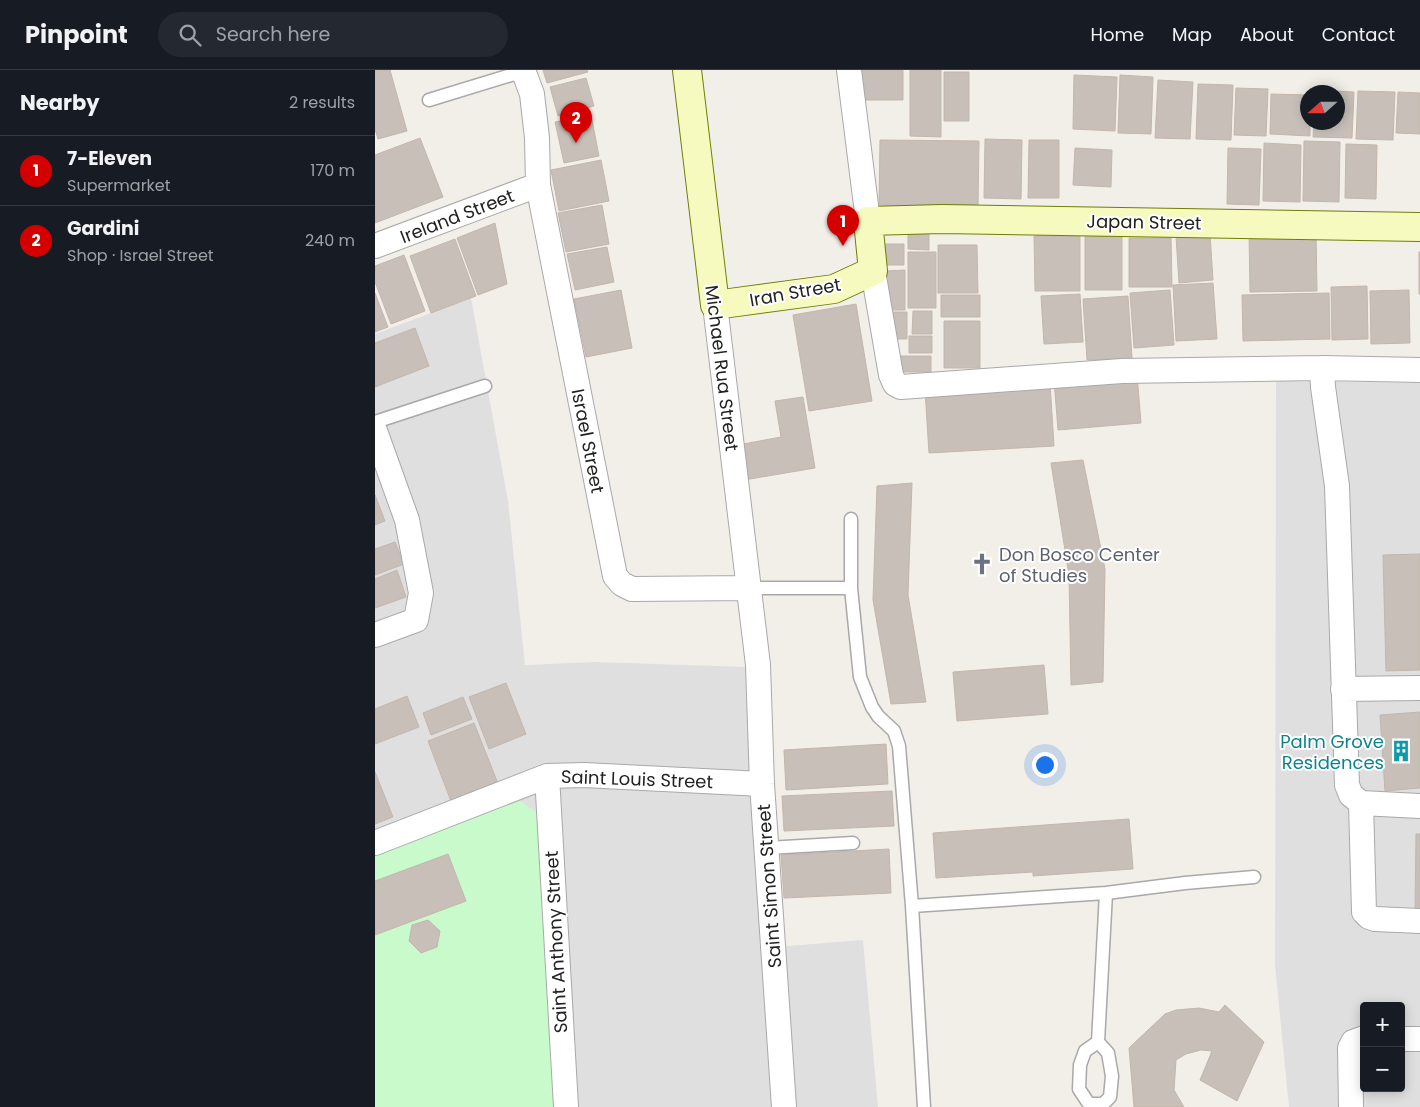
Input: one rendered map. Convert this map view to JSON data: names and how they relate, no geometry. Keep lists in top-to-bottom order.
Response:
{
  "streets": {
    "main road": ["Japan Street", "Iran Street", "Michael Rua Street"],
    "street": [
      "Ireland Street",
      "Israel Street",
      "Saint Louis Street",
      "Saint Simon Street",
      "Saint Anthony Street"
    ]
  },
  "crossings": [
    ["Ireland Street", "Israel Street"],
    ["Iran Street", "Michael Rua Street"],
    ["Michael Rua Street", "Israel Street"],
    ["Michael Rua Street", "Saint Simon Street"],
    ["Saint Louis Street", "Saint Simon Street"],
    ["Saint Louis Street", "Saint Anthony Street"]
  ],
  "places": {
    "church": ["Don Bosco Center of Studies"],
    "building": ["Palm Grove Residences"]
  },
  "north": "left",
  "page": {
    "header": "Pinpoint",
    "search": "Search here",
    "nav": [
      "Home",
      "Map",
      "About",
      "Contact"
    ],
    "heading": ["Nearby", "2 results"],
    "pins": ["2", "1"],
    "list": [
      {
        "mark": "1",
        "name": "7-Eleven",
        "note": "Supermarket",
        "value": "170 m"
      },
      {
        "mark": "2",
        "name": "Gardini",
        "note": "Shop · Israel Street",
        "value": "240 m"
      }
    ],
    "map_buttons": ["+", "−"]
  }
}
